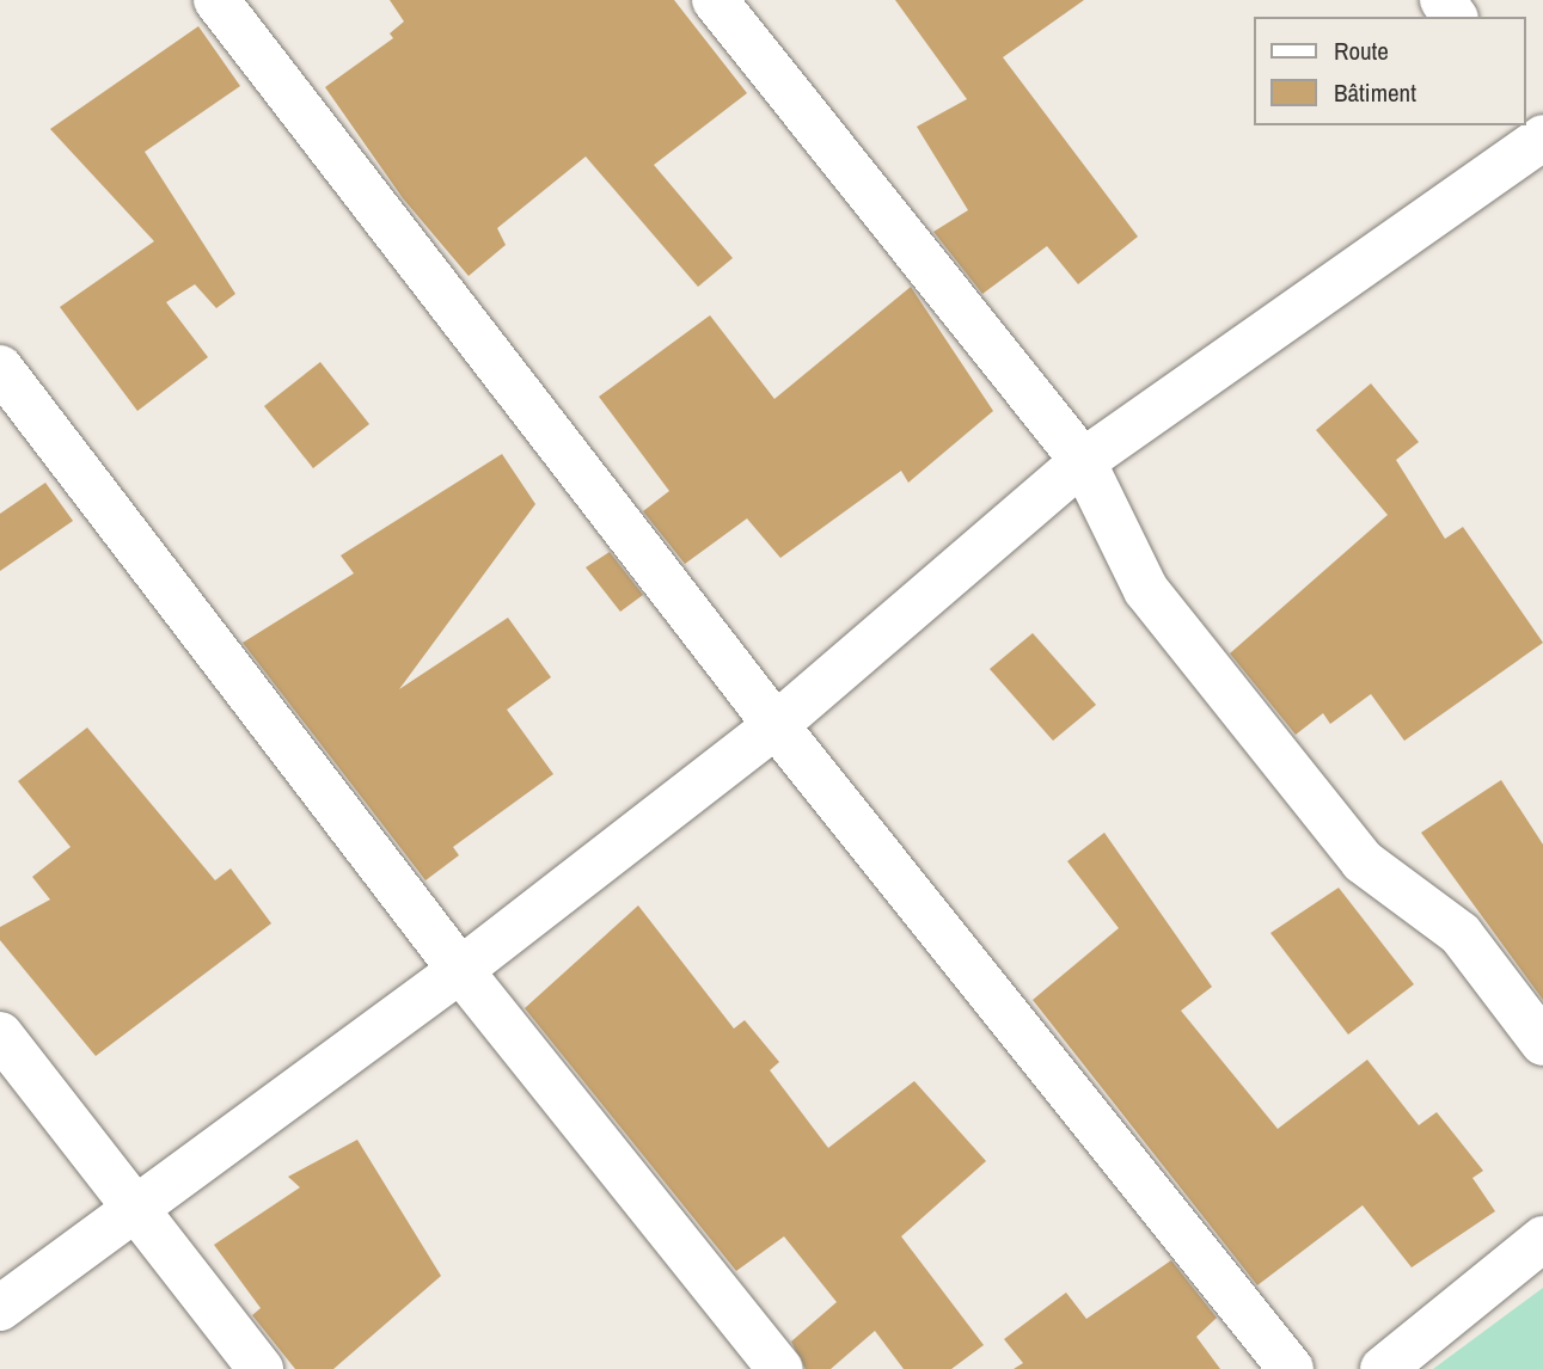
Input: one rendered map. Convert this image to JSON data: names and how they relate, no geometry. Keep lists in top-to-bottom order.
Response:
{
  "legend": ["Route", "Bâtiment"]
}
